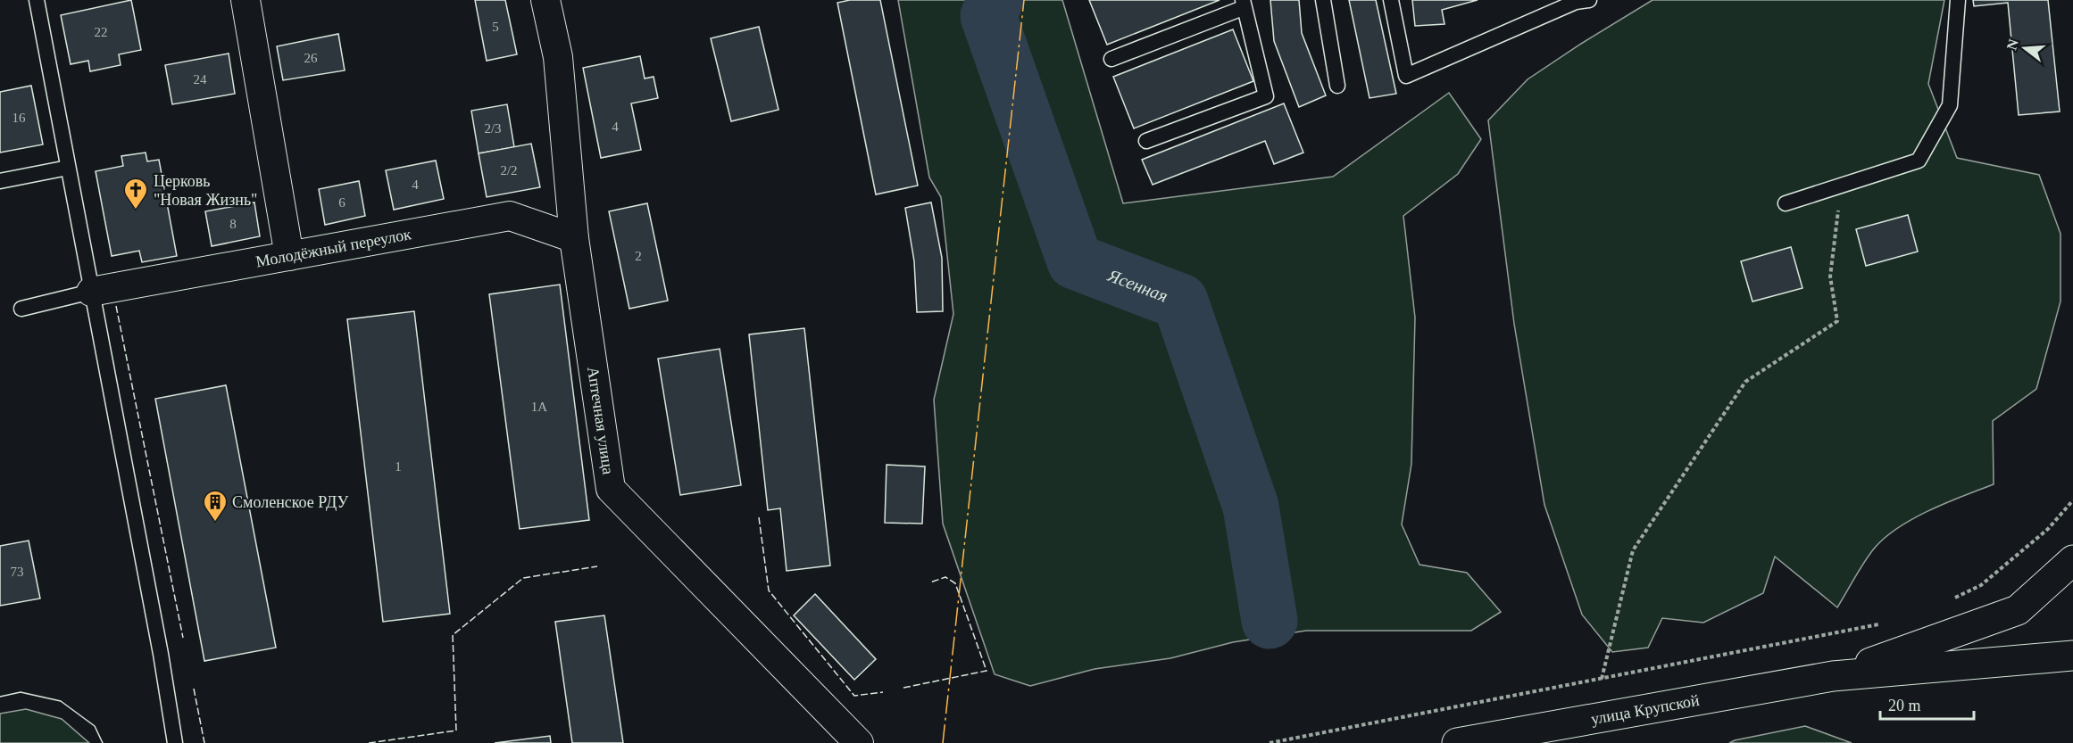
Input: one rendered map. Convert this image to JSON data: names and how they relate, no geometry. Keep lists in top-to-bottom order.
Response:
{
  "streets": {
    "main road": ["улица Крупской"],
    "street": ["Молодёжный переулок", "Аптечная улица"]
  },
  "crossings": [
    ["Молодёжный переулок", "Аптечная улица"]
  ],
  "water": ["Ясенная"],
  "places": {
    "church": ["Церковь \"Новая Жизнь\""],
    "building": ["Смоленское РДУ"]
  },
  "house_numbers": [
    "5",
    "22",
    "26",
    "24",
    "16",
    "4",
    "2/3",
    "2/2",
    "4",
    "6",
    "8",
    "2",
    "1А",
    "1",
    "73"
  ],
  "scale_bar": "20 m",
  "north": "left"
}
